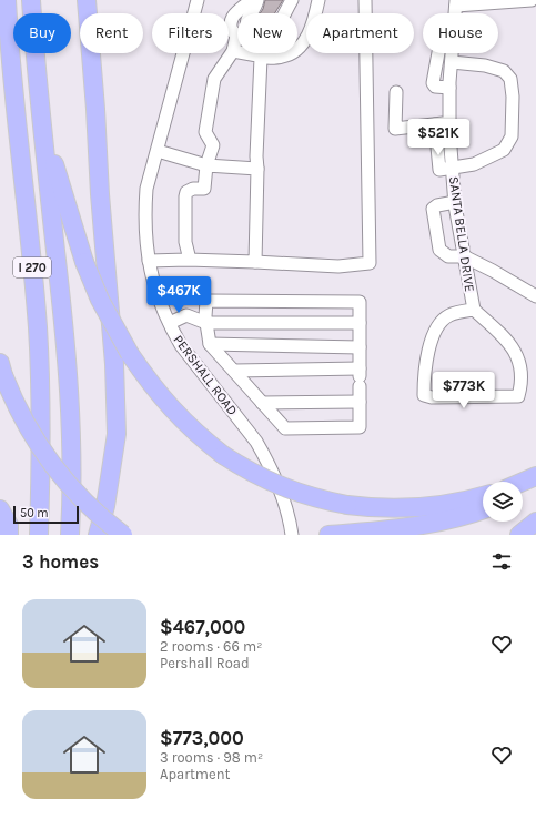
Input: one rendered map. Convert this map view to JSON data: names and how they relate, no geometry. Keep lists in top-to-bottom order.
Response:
{
  "streets": {
    "highway": ["I 270"],
    "street": ["SANTA BELLA DRIVE", "PERSHALL ROAD"]
  },
  "scale_bar": "50 m",
  "page": {
    "chip": [
      "Buy",
      "Rent",
      "Filters",
      "New",
      "Apartment",
      "House"
    ],
    "price": ["$521K", "$467K", "$773K"],
    "scale": "50 m",
    "heading": "3 homes",
    "list": [
      {
        "name": "$467,000",
        "note": "2 rooms · 66 m² · Pershall Road"
      },
      {
        "name": "$773,000",
        "note": "3 rooms · 98 m² · Apartment"
      }
    ]
  }
}
